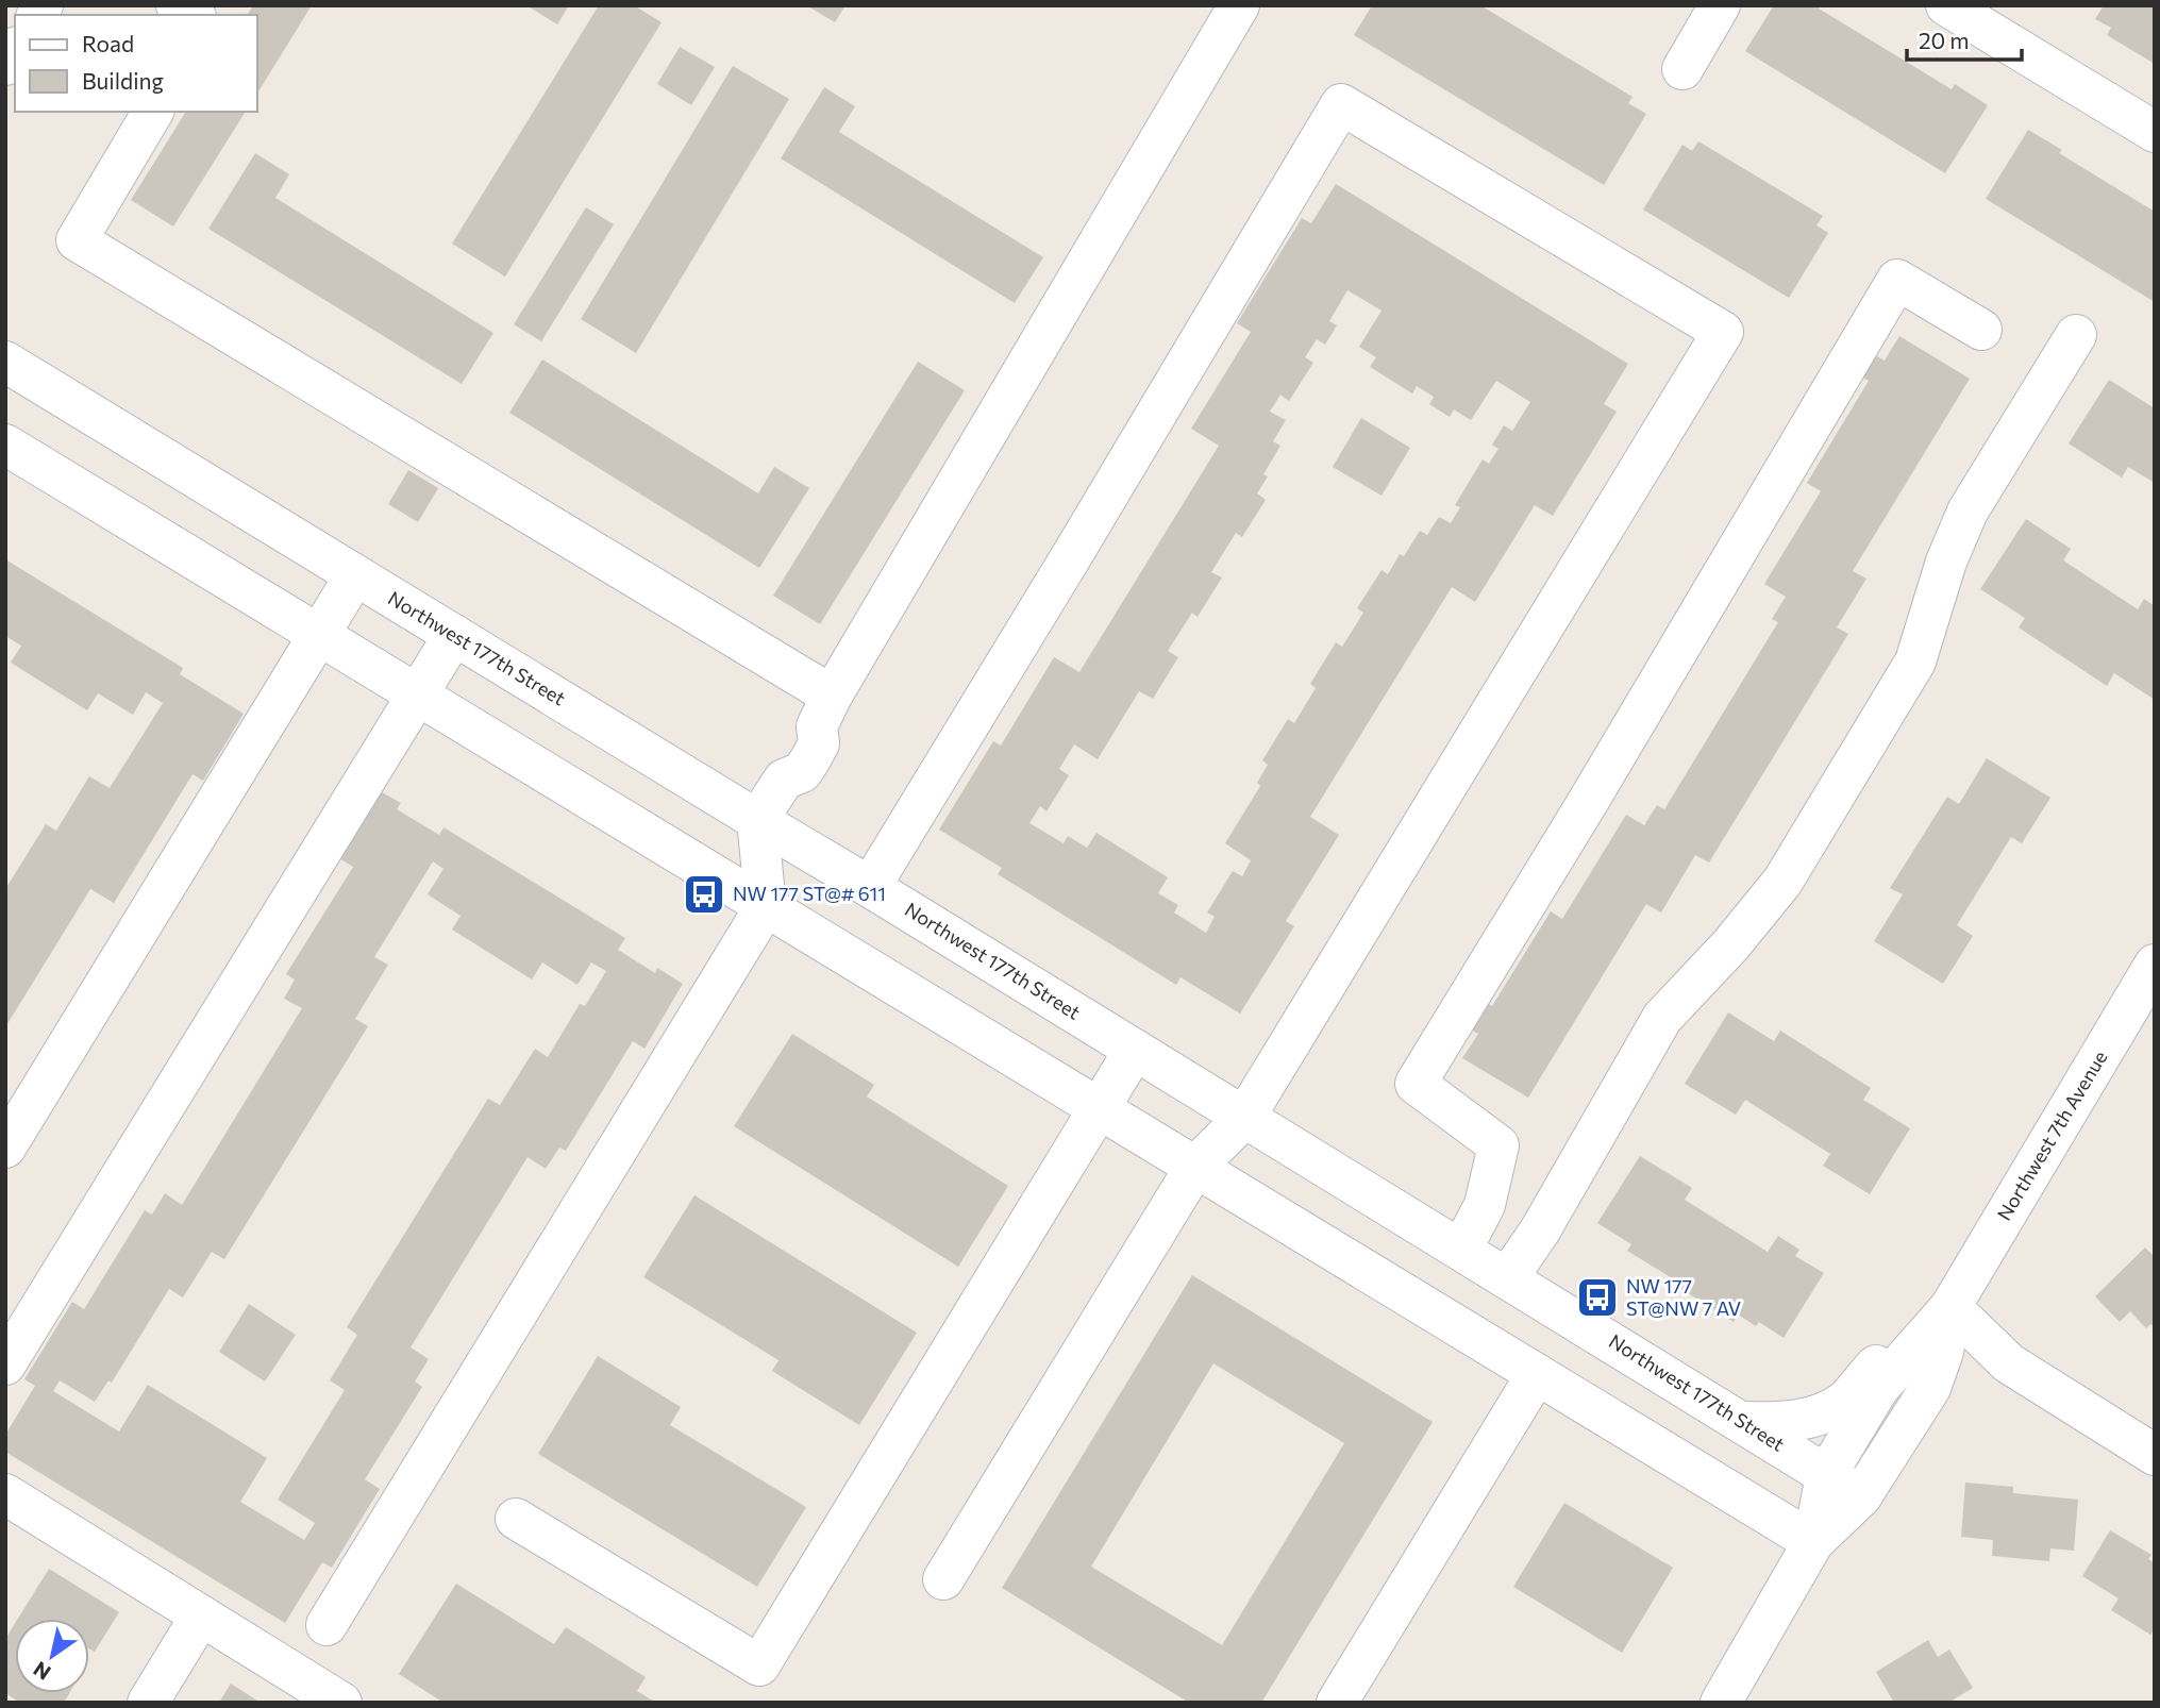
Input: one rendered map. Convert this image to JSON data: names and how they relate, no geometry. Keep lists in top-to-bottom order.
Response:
{
  "streets": {
    "street": ["Northwest 177th Street", "Northwest 7th Avenue"]
  },
  "crossings": [
    ["Northwest 177th Street", "Northwest 7th Avenue"]
  ],
  "places": {
    "bus stop": ["NW 177 ST@# 611", "NW 177 ST@NW 7 AV"]
  },
  "legend": ["Road", "Building"],
  "scale_bar": "20 m",
  "north": "bottom left"
}
